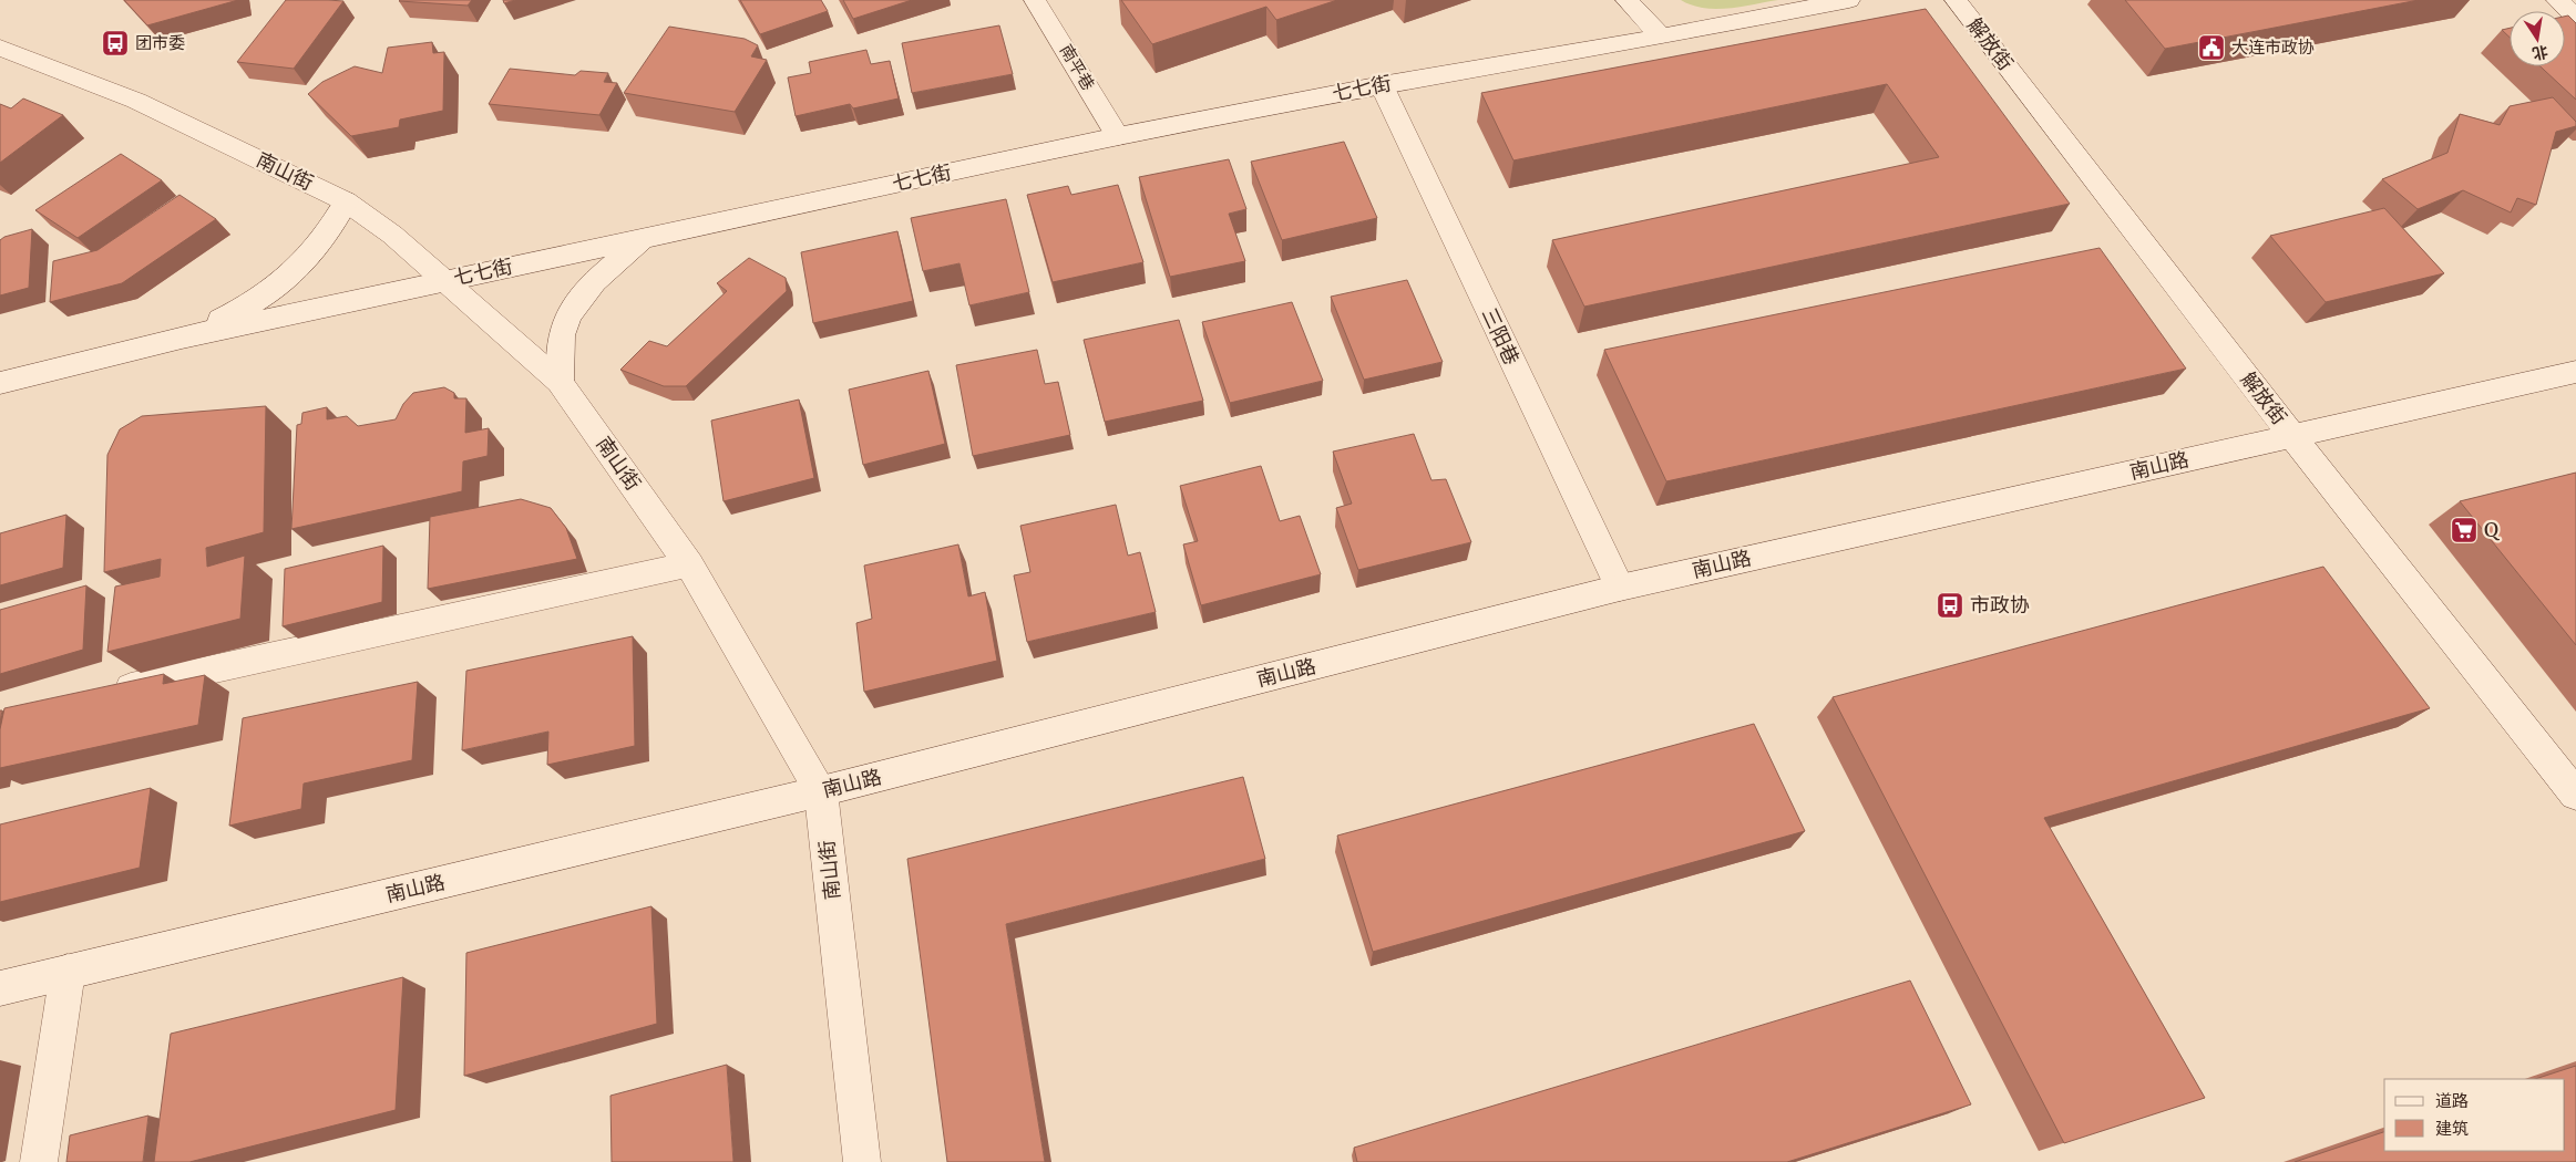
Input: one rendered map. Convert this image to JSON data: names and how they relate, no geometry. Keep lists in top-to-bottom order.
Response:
{
  "streets": {
    "main road": [
      "解放街",
      "南平巷",
      "七七街",
      "南山街",
      "三阳巷",
      "南山路"
    ]
  },
  "crossings": [
    ["解放街", "南山路"],
    ["南平巷", "七七街"],
    ["七七街", "南山街"],
    ["七七街", "三阳巷"],
    ["南山街", "南山路"],
    ["三阳巷", "南山路"]
  ],
  "places": {
    "bus stop": ["团市委", "市政协"],
    "public building": ["大连市政协"],
    "supermarket": ["Q"]
  },
  "legend": ["道路", "建筑"],
  "north": "bottom"
}
